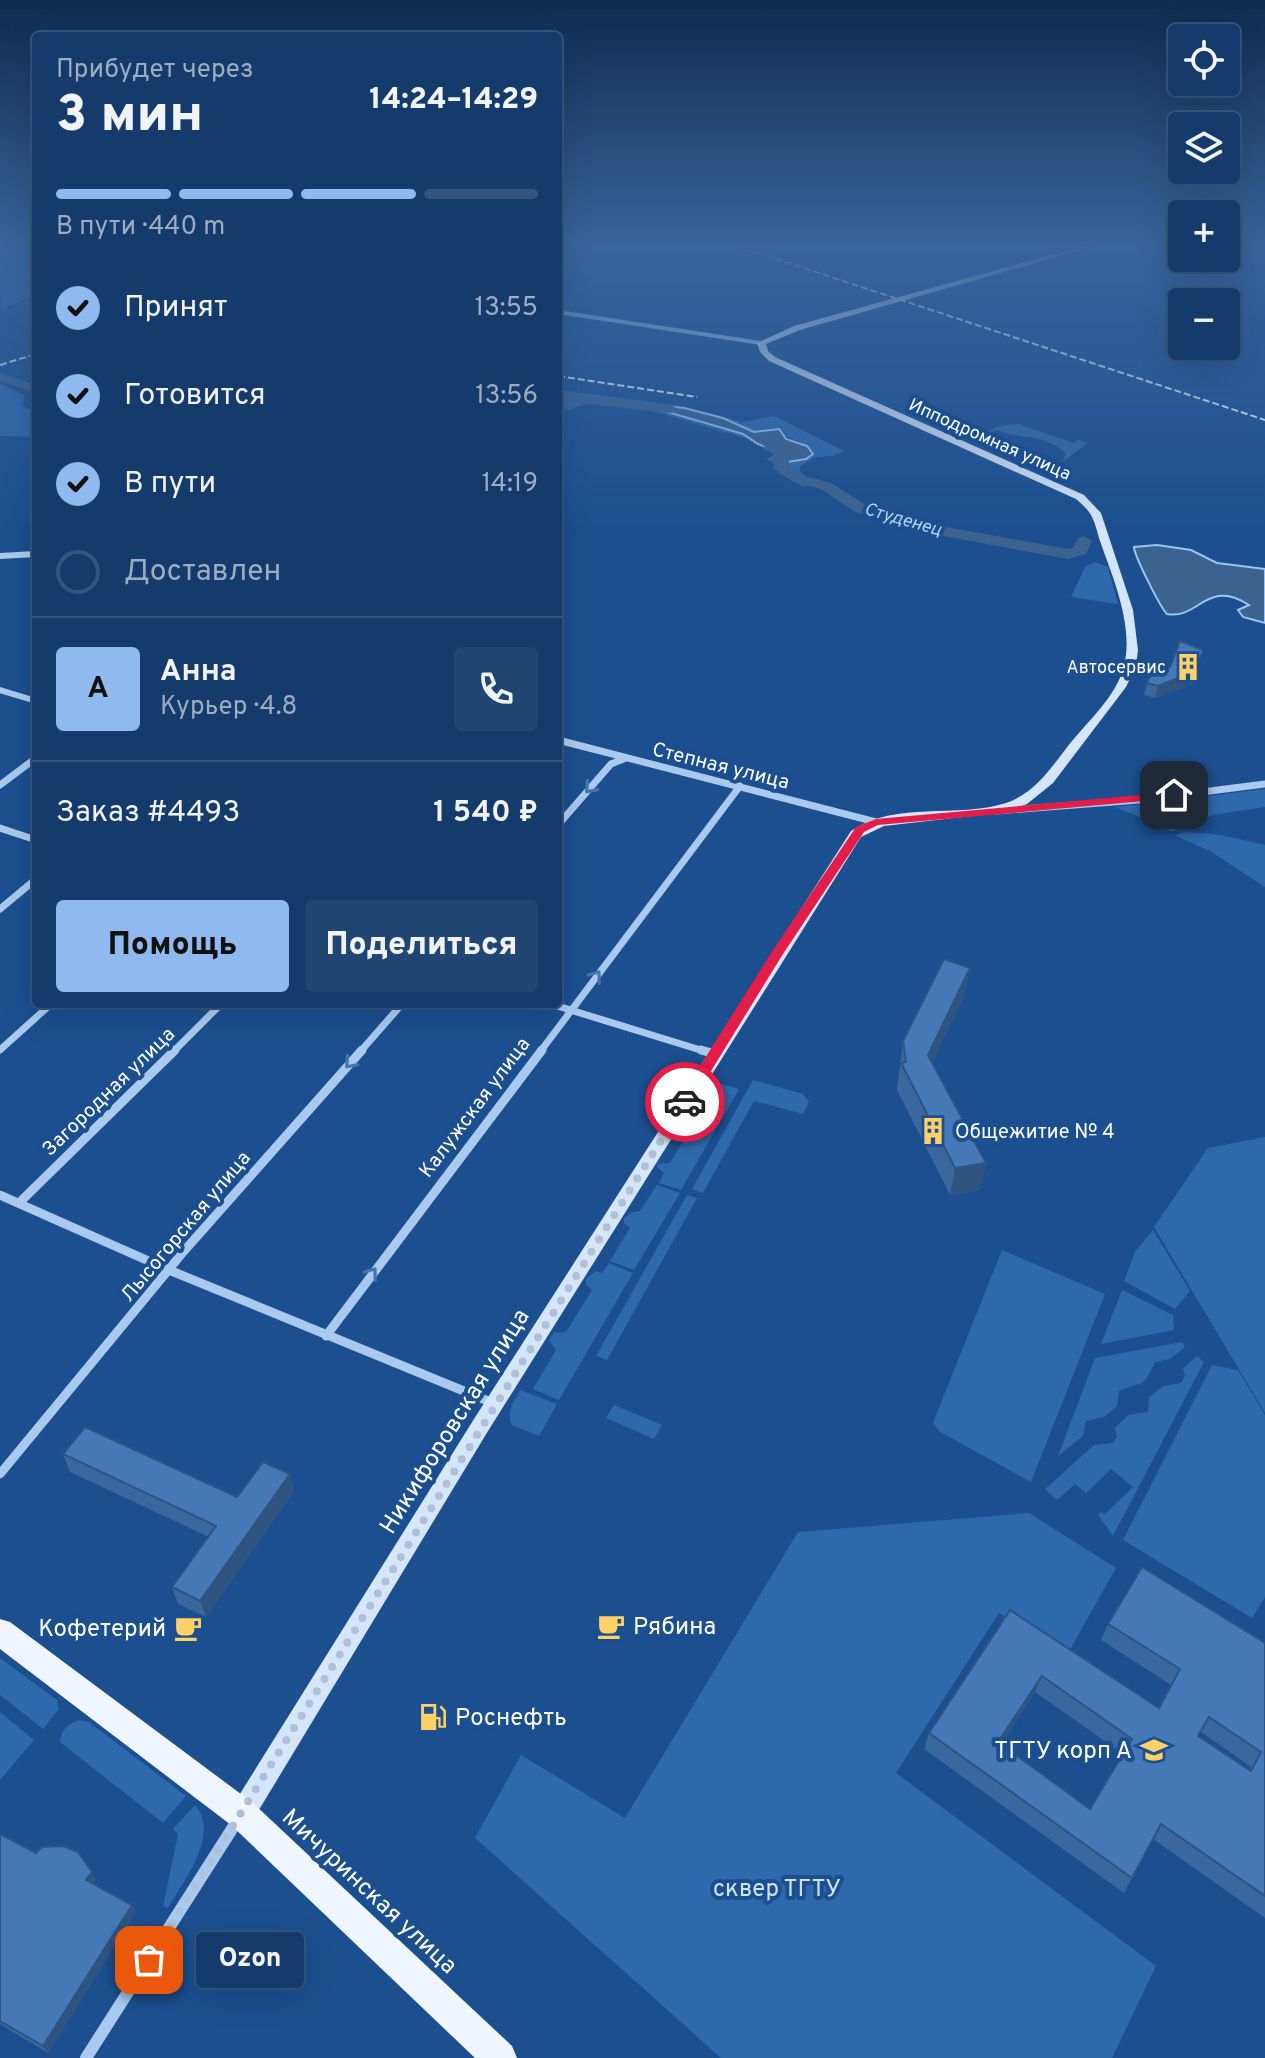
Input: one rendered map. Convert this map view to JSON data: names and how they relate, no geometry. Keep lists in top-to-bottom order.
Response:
{
  "streets": {
    "main road": ["Ипподромная улица", "Никифоровская улица", "Мичуринская улица"],
    "street": [
      "Степная улица",
      "Загородная улица",
      "Калужская улица",
      "Лысогорская улица"
    ]
  },
  "crossings": [
    ["Степная улица", "Калужская улица"],
    ["Степная улица", "Никифоровская улица"],
    ["Никифоровская улица", "Мичуринская улица"]
  ],
  "one_way": ["Калужская улица", "Лысогорская улица"],
  "water": ["Студенец"],
  "parks": ["сквер ТГТУ"],
  "places": {
    "building": ["Автосервис", "Общежитие № 4"],
    "cafe": ["Рябина", "Кофетерий"],
    "fuel station": ["Роснефть"],
    "school or university": ["ТГТУ корп А"],
    "other": ["Ozon"]
  },
  "page": {
    "map_buttons": ["+", "−"],
    "heading": ["3 мин", "Прибудет через", "14:24–14:29"],
    "panel": [
      "Анна",
      "Курьер · 4.8",
      "Заказ #4493",
      "1 540 ₽"
    ],
    "bar": "В пути · 440 m",
    "list": [
      ["Принят", "13:55"],
      ["Готовится", "13:56"],
      ["В пути", "14:19"],
      "Доставлен"
    ],
    "round": "А",
    "buttons": ["Помощь", "Поделиться"],
    "bubble": "Ozon"
  }
}
